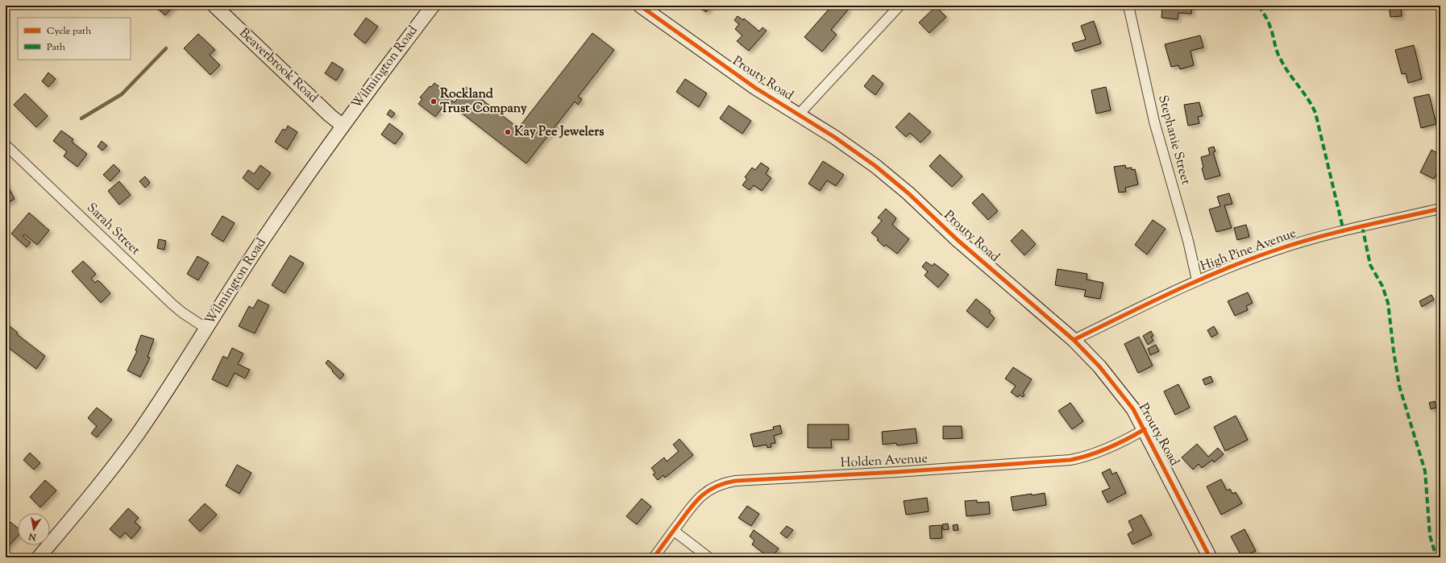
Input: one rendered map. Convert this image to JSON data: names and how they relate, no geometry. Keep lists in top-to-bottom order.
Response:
{
  "streets": {
    "street": [
      "Beaverbrook Road",
      "Wilmington Road",
      "Prouty Road",
      "Stephanie Street",
      "Sarah Street",
      "High Pine Avenue",
      "Holden Avenue"
    ]
  },
  "crossings": [
    ["Beaverbrook Road", "Wilmington Road"],
    ["Wilmington Road", "Sarah Street"],
    ["Prouty Road", "High Pine Avenue"],
    ["Prouty Road", "Holden Avenue"],
    ["Stephanie Street", "High Pine Avenue"]
  ],
  "places": ["Rockland Trust Company", "Kay Pee Jewelers"],
  "legend": ["Cycle path", "Path"],
  "north": "bottom"
}
